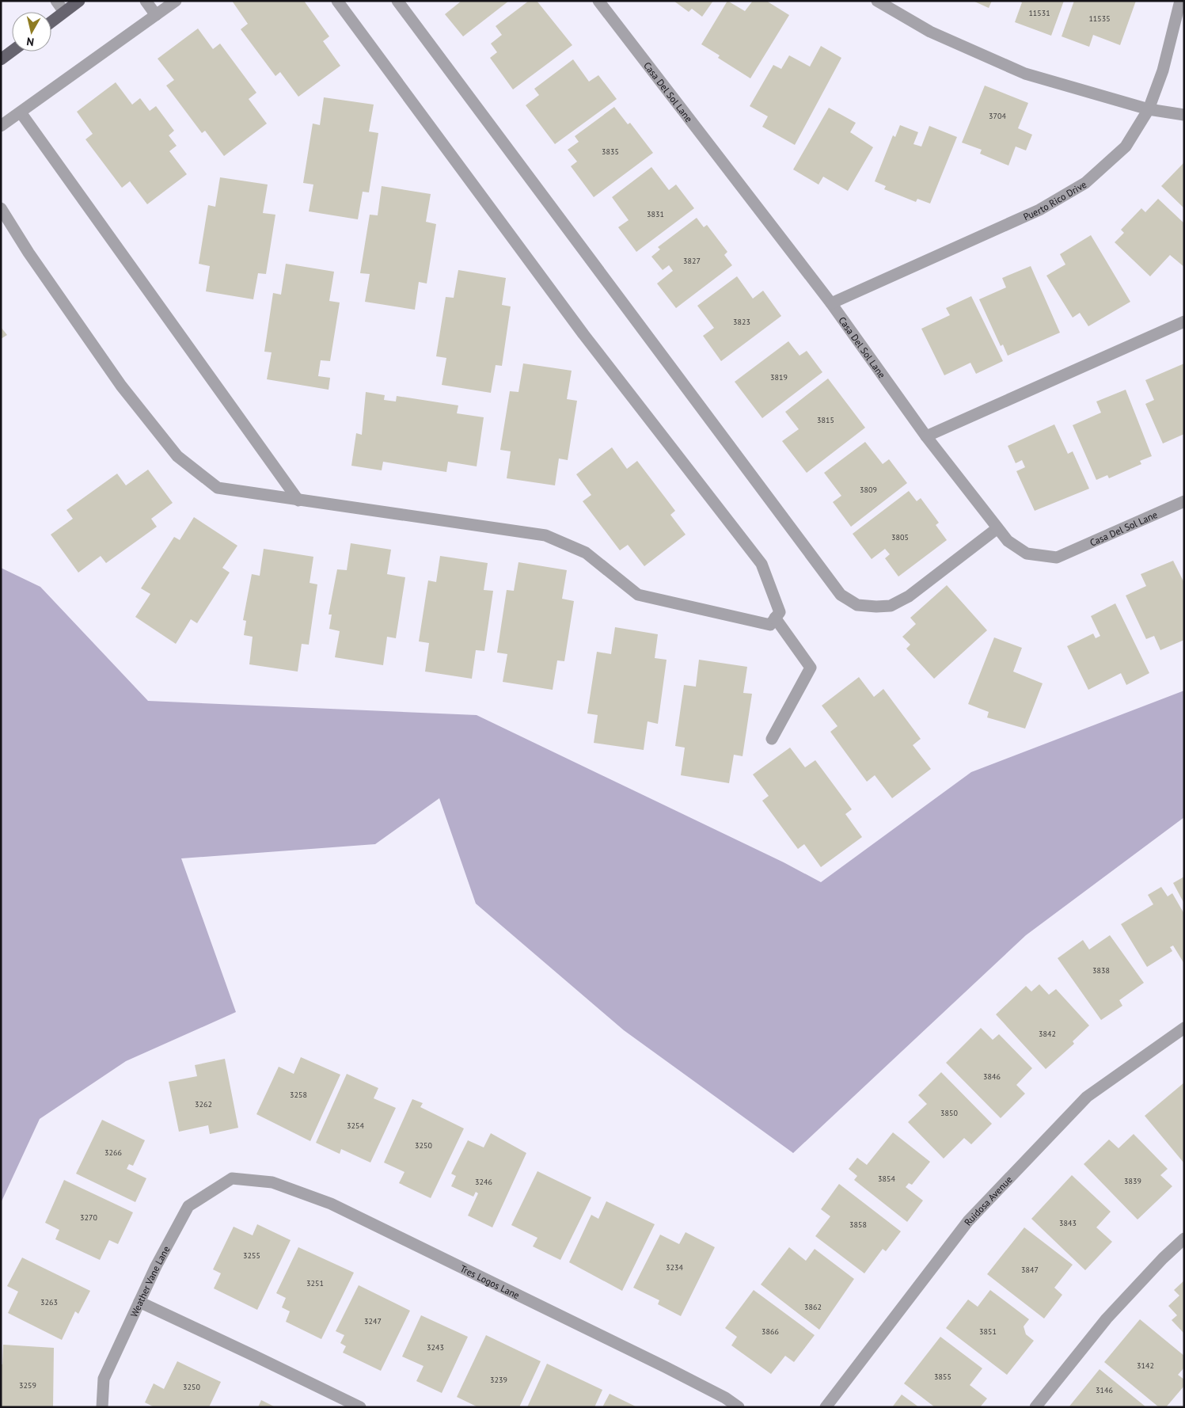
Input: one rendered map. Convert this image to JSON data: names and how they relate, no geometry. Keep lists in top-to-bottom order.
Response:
{
  "streets": {
    "street": [
      "Casa Del Sol Lane",
      "Puerto Rico Drive",
      "Ruidosa Avenue",
      "Tres Logos Lane",
      "Weather Vane Lane"
    ]
  },
  "crossings": [
    ["Casa Del Sol Lane", "Puerto Rico Drive"],
    ["Tres Logos Lane", "Weather Vane Lane"]
  ],
  "house_numbers": [
    "11531",
    "11535",
    "3704",
    "3835",
    "3831",
    "3827",
    "3823",
    "3819",
    "3815",
    "3809",
    "3805",
    "3838",
    "3842",
    "3846",
    "3258",
    "3262",
    "3850",
    "3254",
    "3250",
    "3266",
    "3854",
    "3839",
    "3246",
    "3270",
    "3843",
    "3858",
    "3255",
    "3234",
    "3847",
    "3251",
    "3263",
    "3862",
    "3247",
    "3866",
    "3851",
    "3243",
    "3142",
    "3855",
    "3239",
    "3259",
    "3250",
    "3146"
  ],
  "north": "bottom"
}
